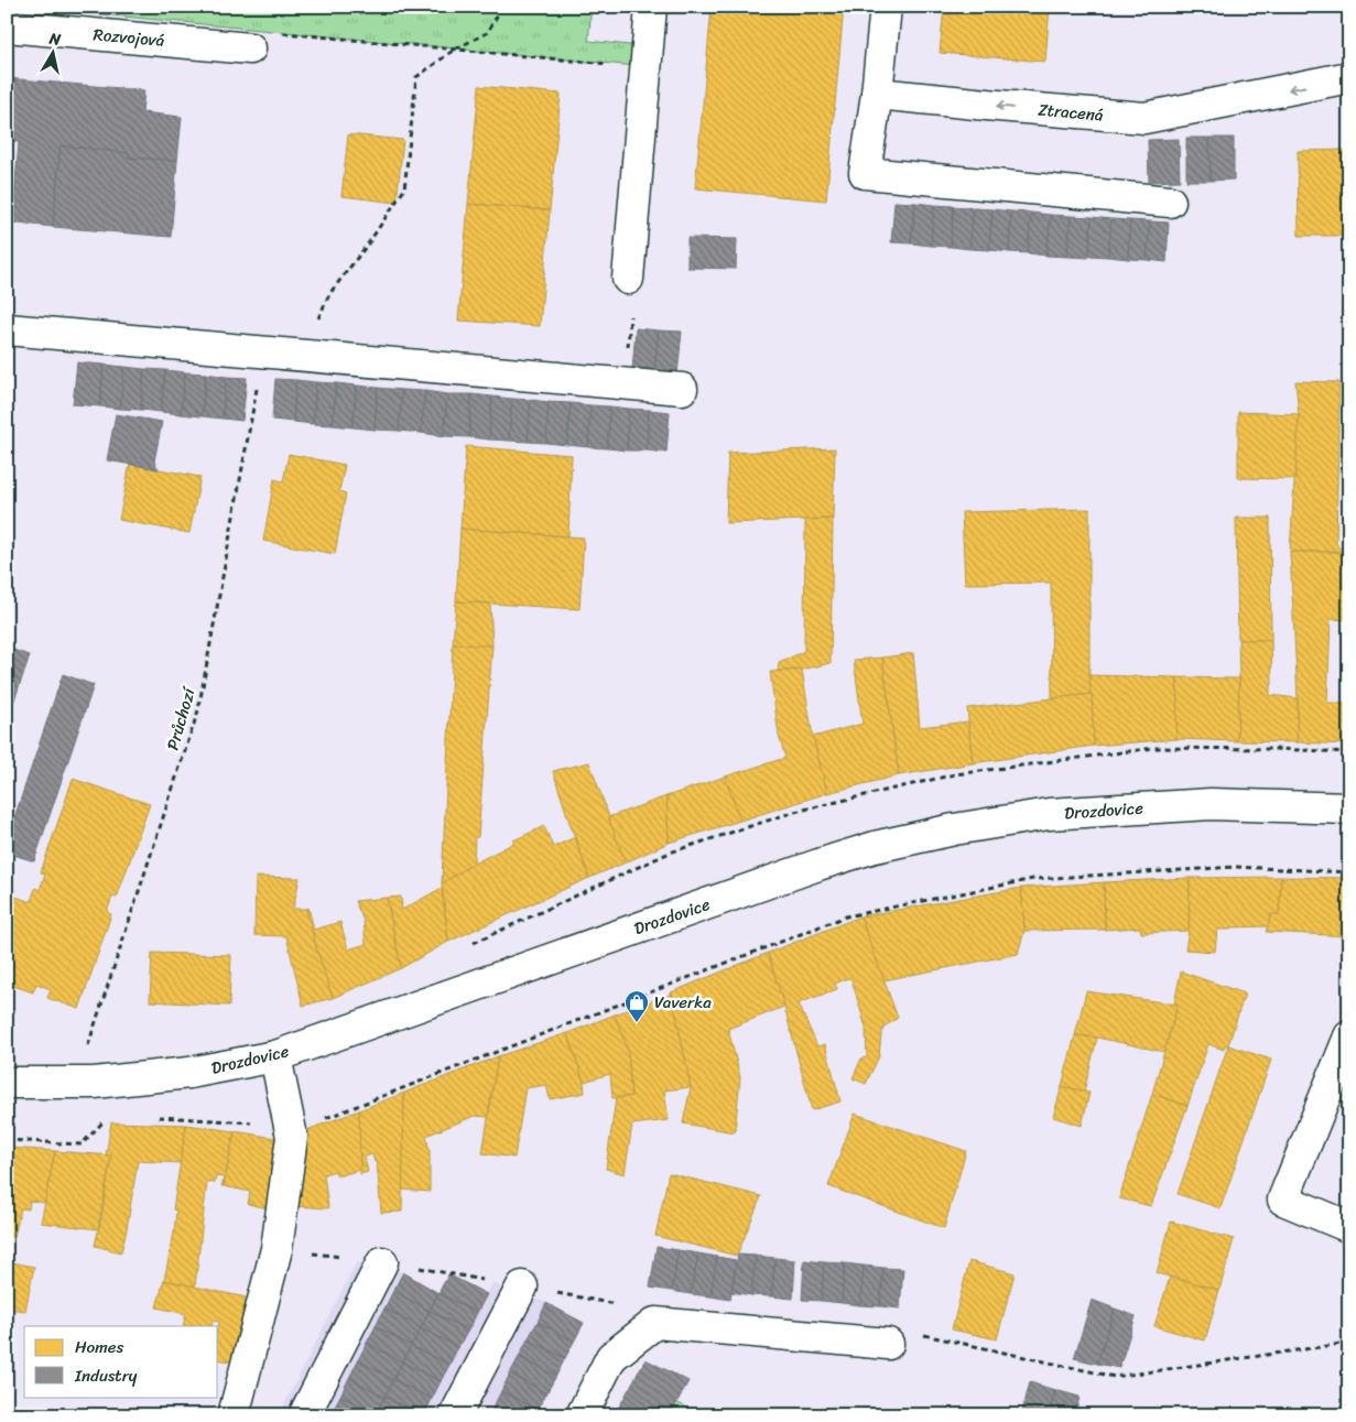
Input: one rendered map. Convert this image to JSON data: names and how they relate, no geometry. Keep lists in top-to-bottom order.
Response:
{
  "streets": {
    "street": ["Rozvojová", "Ztracená", "Drozdovice"],
    "path": ["Průchozí"]
  },
  "crossings": [
    ["Průchozí", "Drozdovice"]
  ],
  "one_way": ["Ztracená"],
  "places": {
    "shop": ["Vaverka"]
  },
  "legend": ["Homes", "Industry"],
  "north": "top"
}
